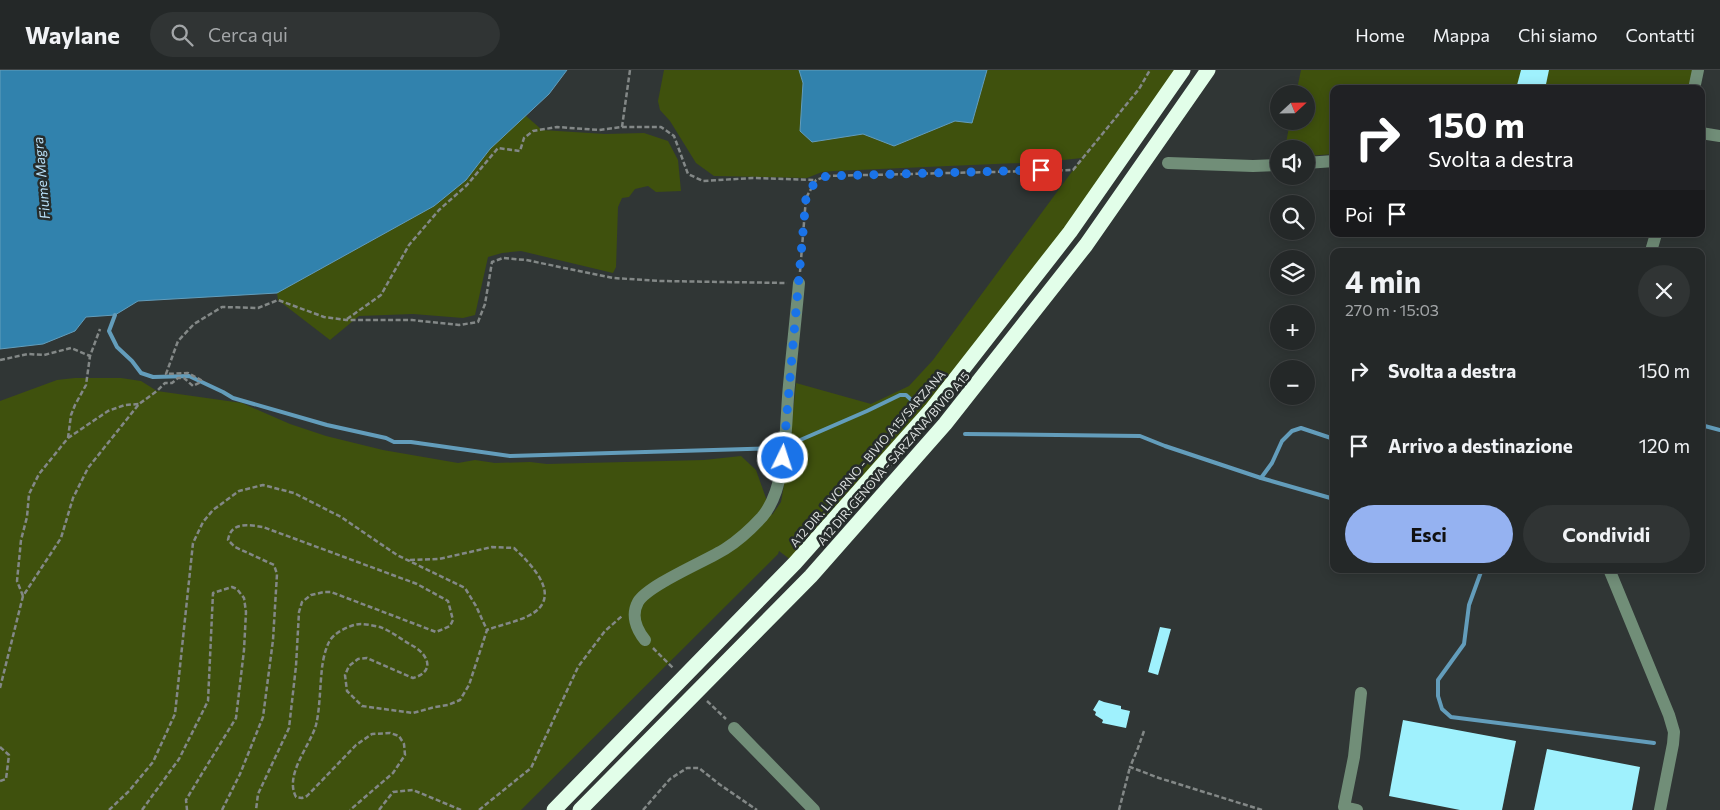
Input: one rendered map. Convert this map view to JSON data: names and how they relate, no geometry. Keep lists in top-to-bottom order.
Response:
{
  "streets": {
    "highway": ["A12 DIR. LIVORNO - BIVIO A15/SARZANA", "A12 DIR. GENOVA - SARZANA/BIVIO A15"]
  },
  "water": ["Fiume Magra"],
  "north": "right",
  "page": {
    "header": "Waylane",
    "search": "Cerca qui",
    "nav": [
      "Home",
      "Mappa",
      "Chi siamo",
      "Contatti"
    ],
    "map_buttons": ["+", "−"],
    "turn": ["150 m", "Svolta a destra"],
    "then": "Poi",
    "heading": ["4 min", "270 m · 15:03"],
    "list": [
      {
        "name": "Svolta a destra",
        "value": "150 m"
      },
      {
        "name": "Arrivo a destinazione",
        "value": "120 m"
      }
    ],
    "buttons": ["Esci", "Condividi"]
  }
}
